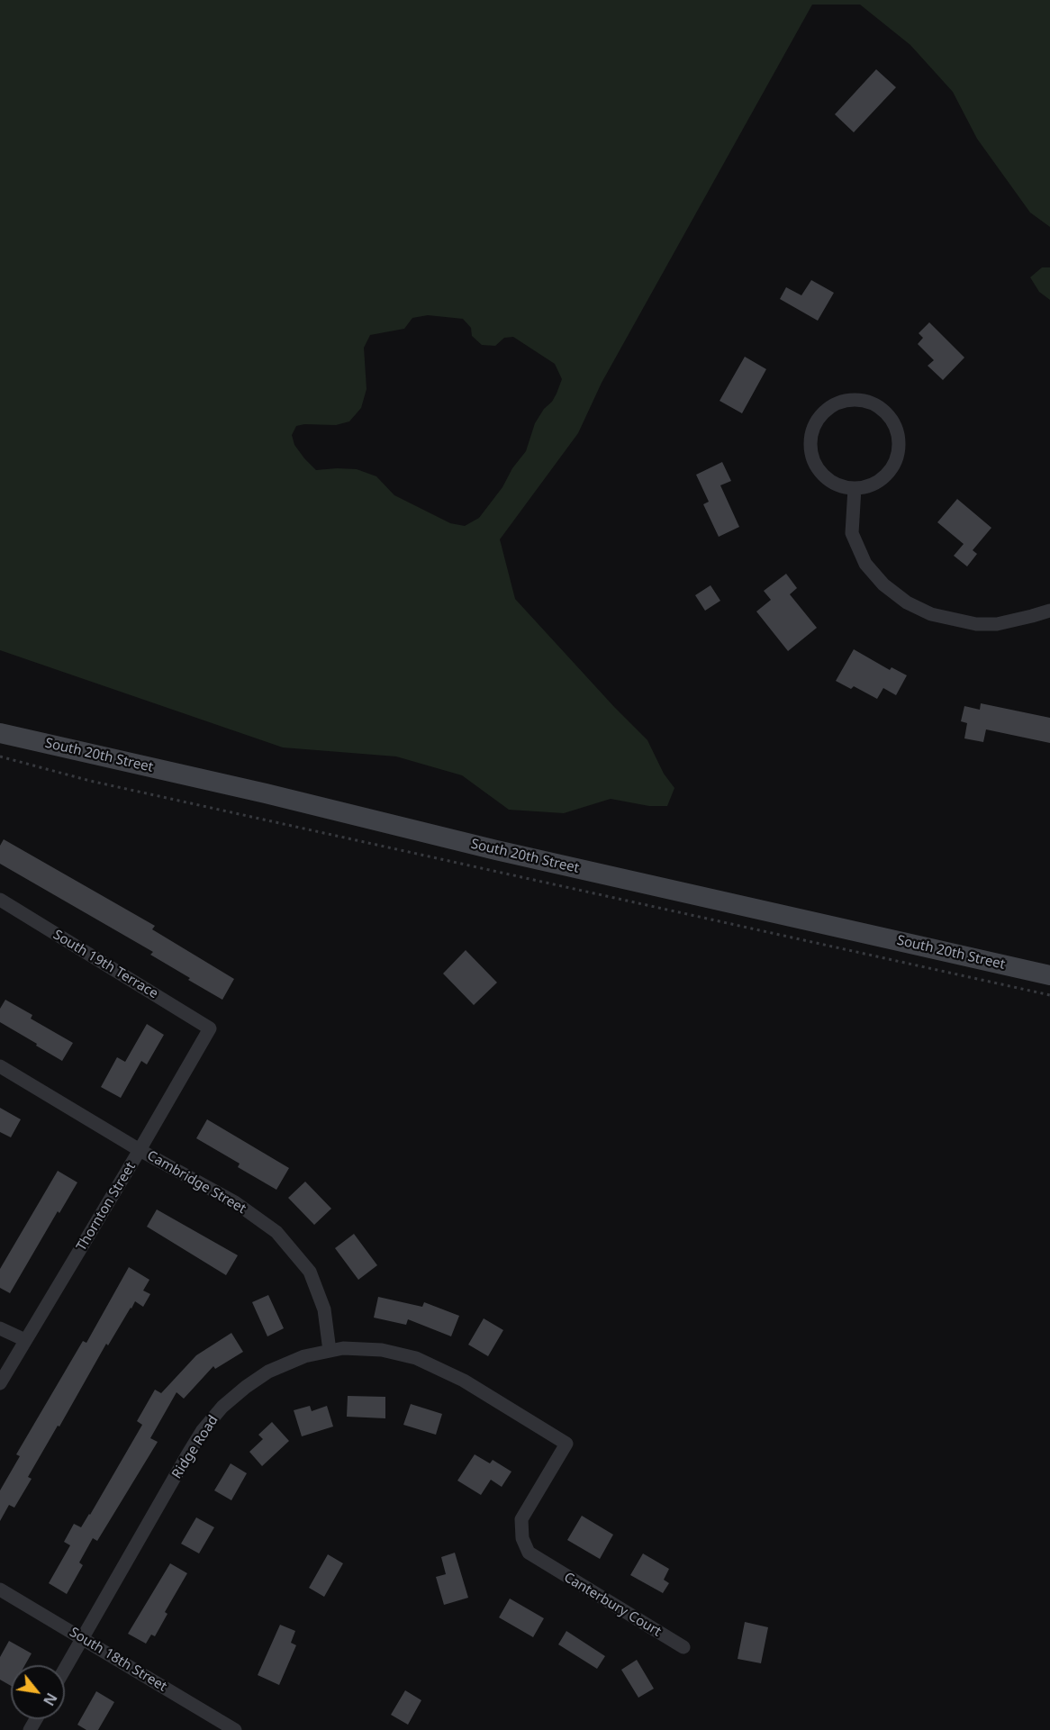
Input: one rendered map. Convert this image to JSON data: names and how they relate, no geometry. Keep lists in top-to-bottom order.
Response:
{
  "streets": {
    "main road": ["South 20th Street"],
    "street": [
      "South 19th Terrace",
      "Cambridge Street",
      "Thornton Street",
      "Ridge Road",
      "Canterbury Court",
      "South 18th Street"
    ]
  },
  "crossings": [
    ["South 19th Terrace", "Thornton Street"],
    ["Cambridge Street", "Thornton Street"],
    ["Cambridge Street", "Ridge Road"],
    ["Ridge Road", "Canterbury Court"],
    ["Ridge Road", "South 18th Street"]
  ],
  "north": "bottom right"
}
